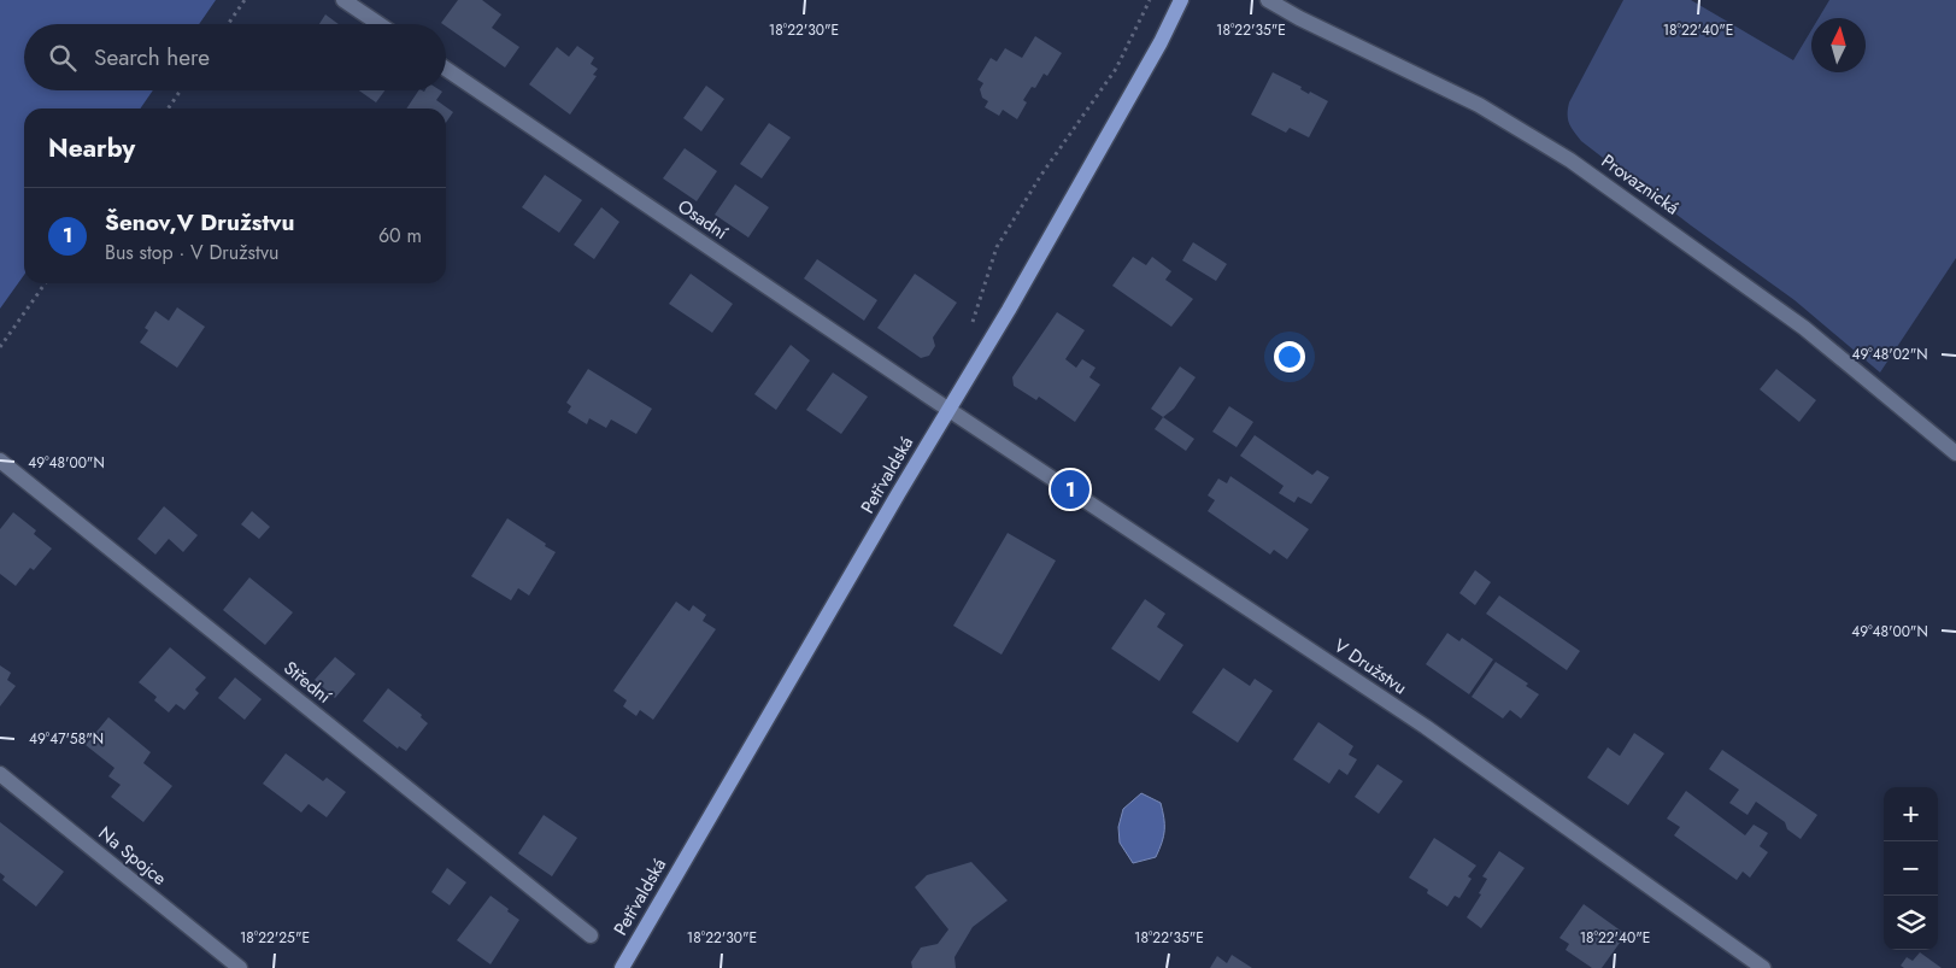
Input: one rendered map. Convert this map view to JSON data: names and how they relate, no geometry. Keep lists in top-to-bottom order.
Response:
{
  "streets": {
    "main road": ["Petřvaldská"],
    "street": [
      "Provaznická",
      "Osadní",
      "V Družstvu",
      "Střední",
      "Na Spojce"
    ]
  },
  "crossings": [
    ["Osadní", "Petřvaldská"],
    ["Osadní", "V Družstvu"],
    ["Petřvaldská", "V Družstvu"]
  ],
  "north": "top",
  "page": {
    "search": "Search here",
    "heading": "Nearby",
    "list": [
      {
        "mark": "1",
        "name": "Šenov,V Družstvu",
        "note": "Bus stop · V Družstvu",
        "value": "60 m"
      }
    ],
    "pins": "1",
    "map_buttons": ["+", "−"]
  },
  "coordinates": [
    "18°22'30\"E",
    "18°22'35\"E",
    "18°22'40\"E",
    "49°48'02\"N",
    "49°48'00\"N",
    "49°47'58\"N",
    "18°22'25\"E"
  ]
}
